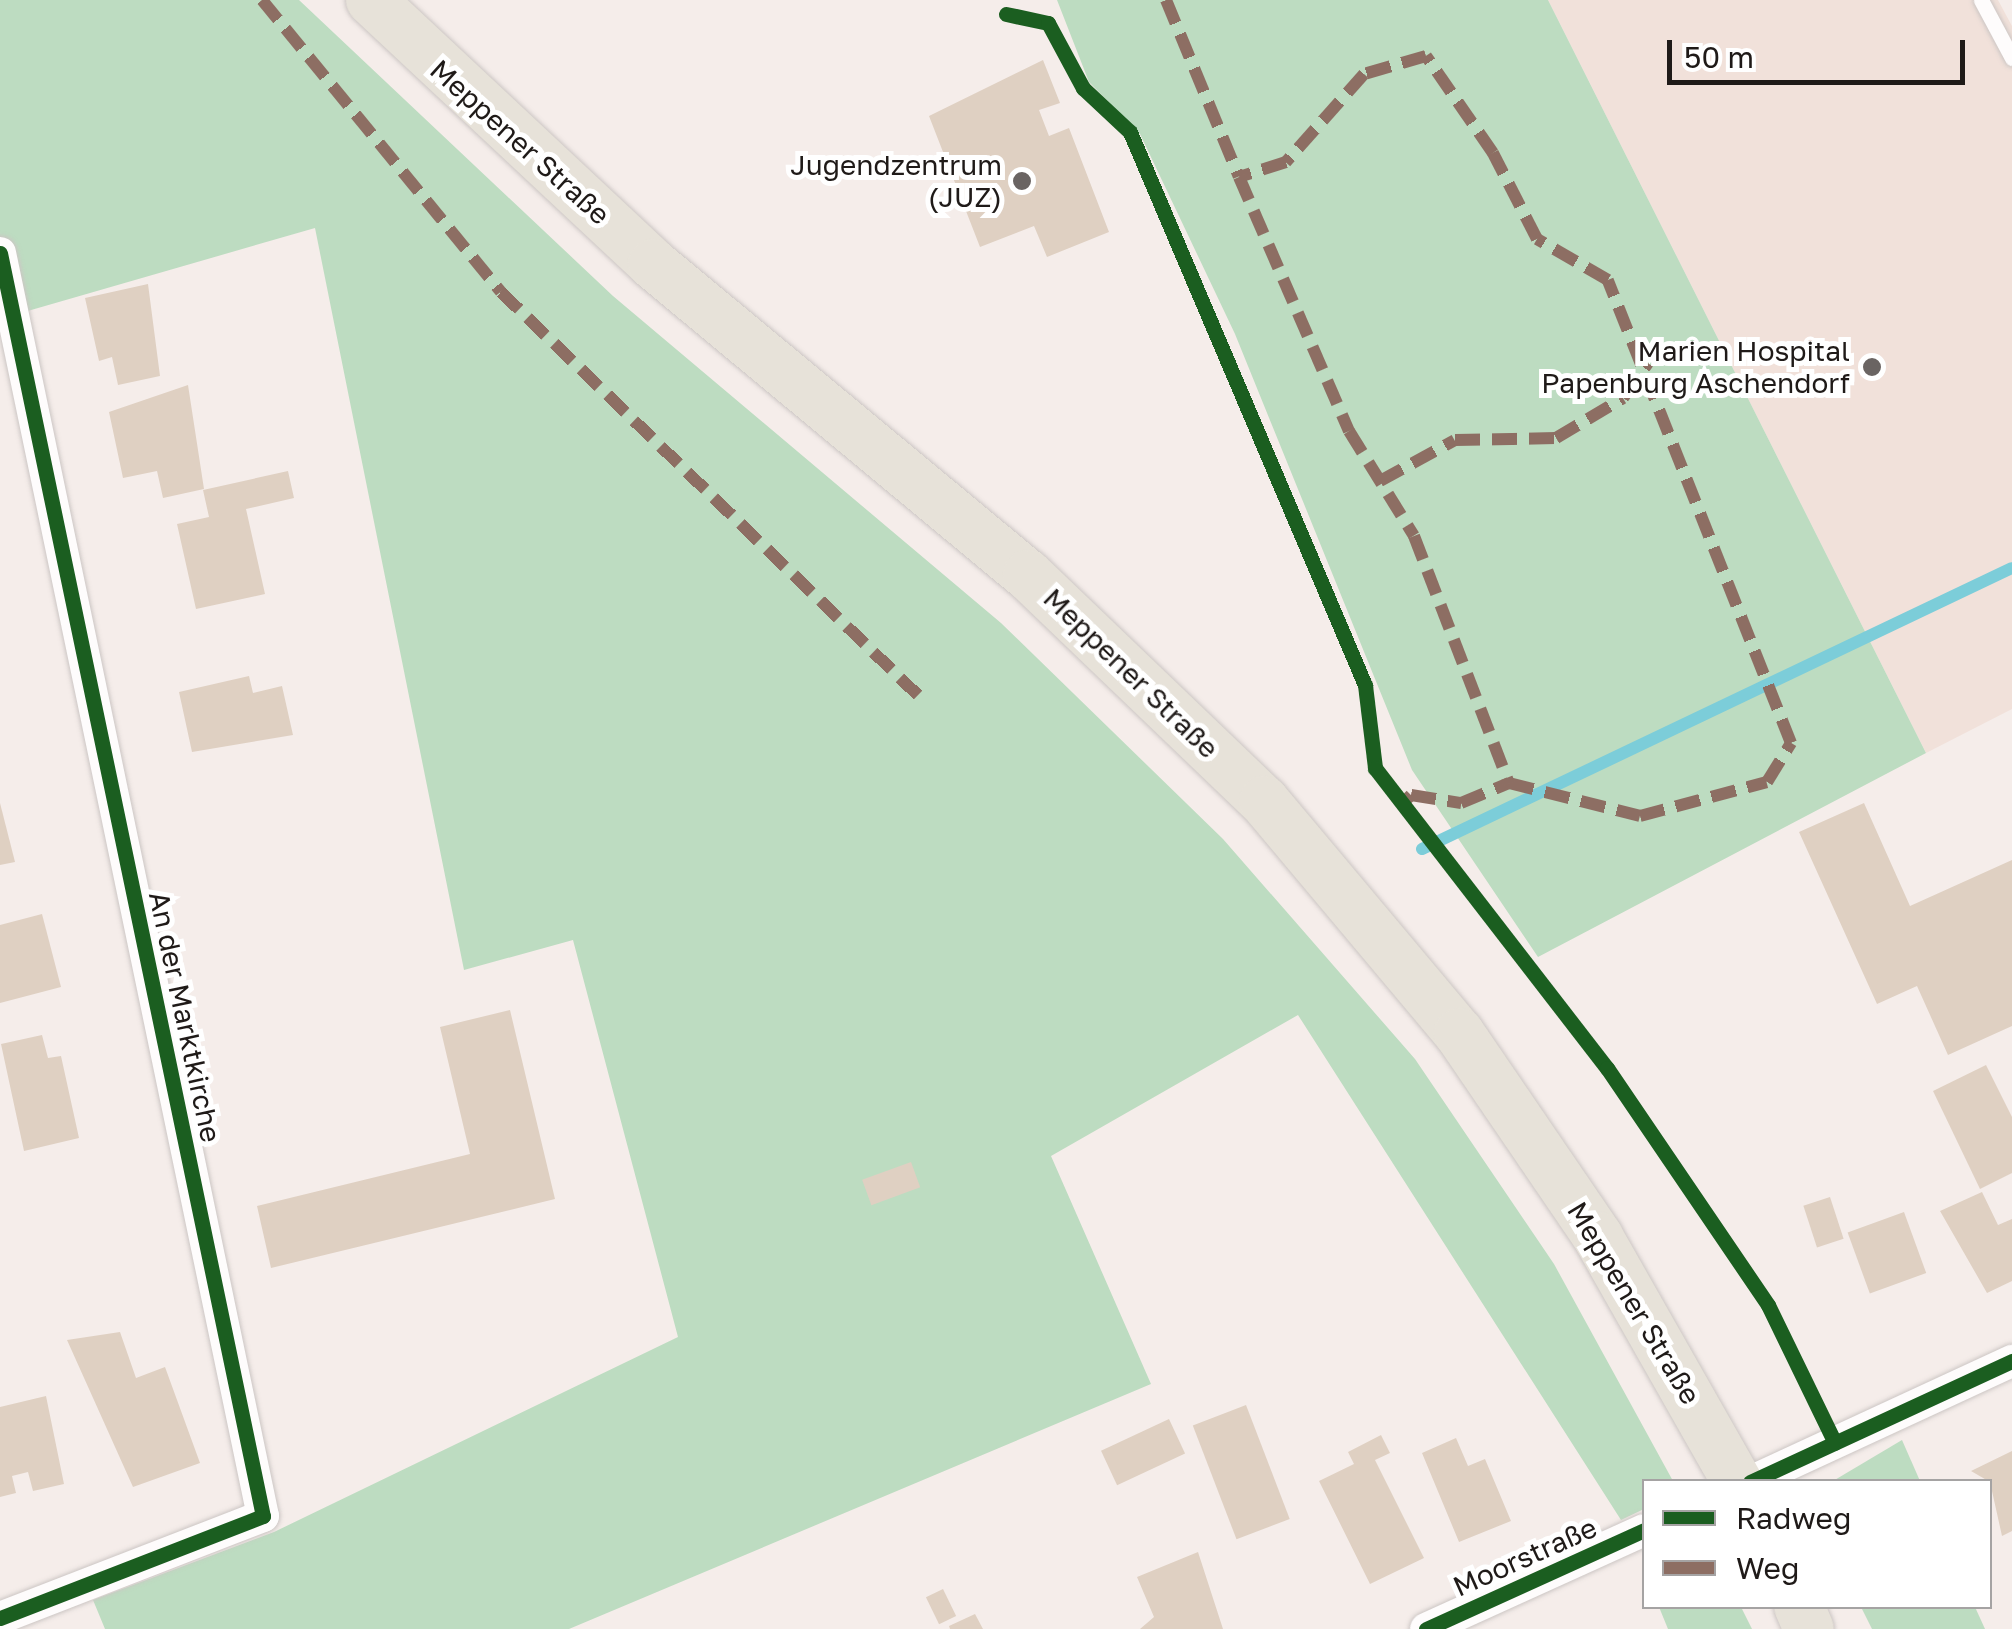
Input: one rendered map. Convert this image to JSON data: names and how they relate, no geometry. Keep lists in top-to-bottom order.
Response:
{
  "streets": {
    "main road": ["Meppener Straße"],
    "street": ["An der Marktkirche", "Moorstraße"]
  },
  "places": ["Jugendzentrum (JUZ)", "Marien Hospital Papenburg Aschendorf"],
  "legend": ["Radweg", "Weg"],
  "scale_bar": "50 m"
}
